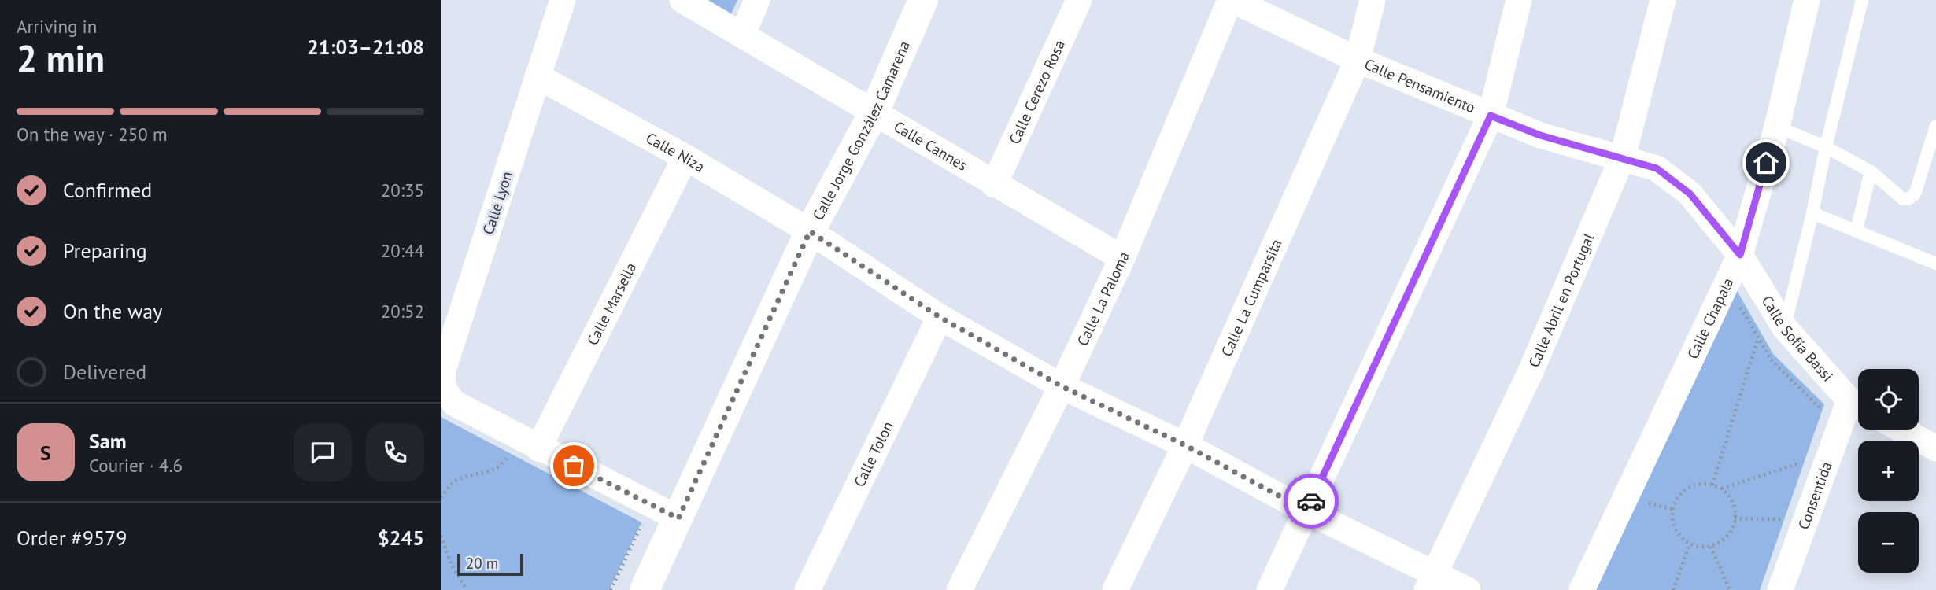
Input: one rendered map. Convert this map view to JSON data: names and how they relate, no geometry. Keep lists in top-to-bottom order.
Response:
{
  "streets": {
    "street": [
      "Calle Pensamiento",
      "Calle Cerezo Rosa",
      "Calle Jorge González Camarena",
      "Calle Cannes",
      "Calle Niza",
      "Calle Lyon",
      "Calle La Cumparsita",
      "Calle La Paloma",
      "Calle Abril en Portugal",
      "Calle Marsella",
      "Calle Chapala",
      "Calle Sofía Bassi",
      "Calle Tolon",
      "Consentida"
    ]
  },
  "crossings": [
    ["Calle Pensamiento", "Calle La Cumparsita"],
    ["Calle Pensamiento", "Calle La Paloma"],
    ["Calle Pensamiento", "Calle Abril en Portugal"],
    ["Calle Pensamiento", "Calle Chapala"],
    ["Calle Pensamiento", "Calle Sofía Bassi"],
    ["Calle Cerezo Rosa", "Calle Cannes"],
    ["Calle Jorge González Camarena", "Calle Cannes"],
    ["Calle Jorge González Camarena", "Calle Niza"],
    ["Calle Cannes", "Calle La Paloma"],
    ["Calle Niza", "Calle Lyon"],
    ["Calle Niza", "Calle La Cumparsita"],
    ["Calle Niza", "Calle La Paloma"],
    ["Calle Niza", "Calle Abril en Portugal"],
    ["Calle Niza", "Calle Marsella"],
    ["Calle Niza", "Calle Tolon"],
    ["Calle Lyon", "Calle Marsella"],
    ["Calle Chapala", "Calle Sofía Bassi"]
  ],
  "scale_bar": "20 m",
  "page": {
    "heading": ["2 min", "Arriving in", "21:03–21:08"],
    "panel": [
      "Sam",
      "Courier · 4.6",
      "Order #9579",
      "$245"
    ],
    "bar": "On the way · 250 m",
    "list": [
      ["Confirmed", "20:35"],
      ["Preparing", "20:44"],
      ["On the way", "20:52"],
      "Delivered"
    ],
    "map_buttons": ["+", "−"],
    "round": "S",
    "scale": "20 m"
  }
}
